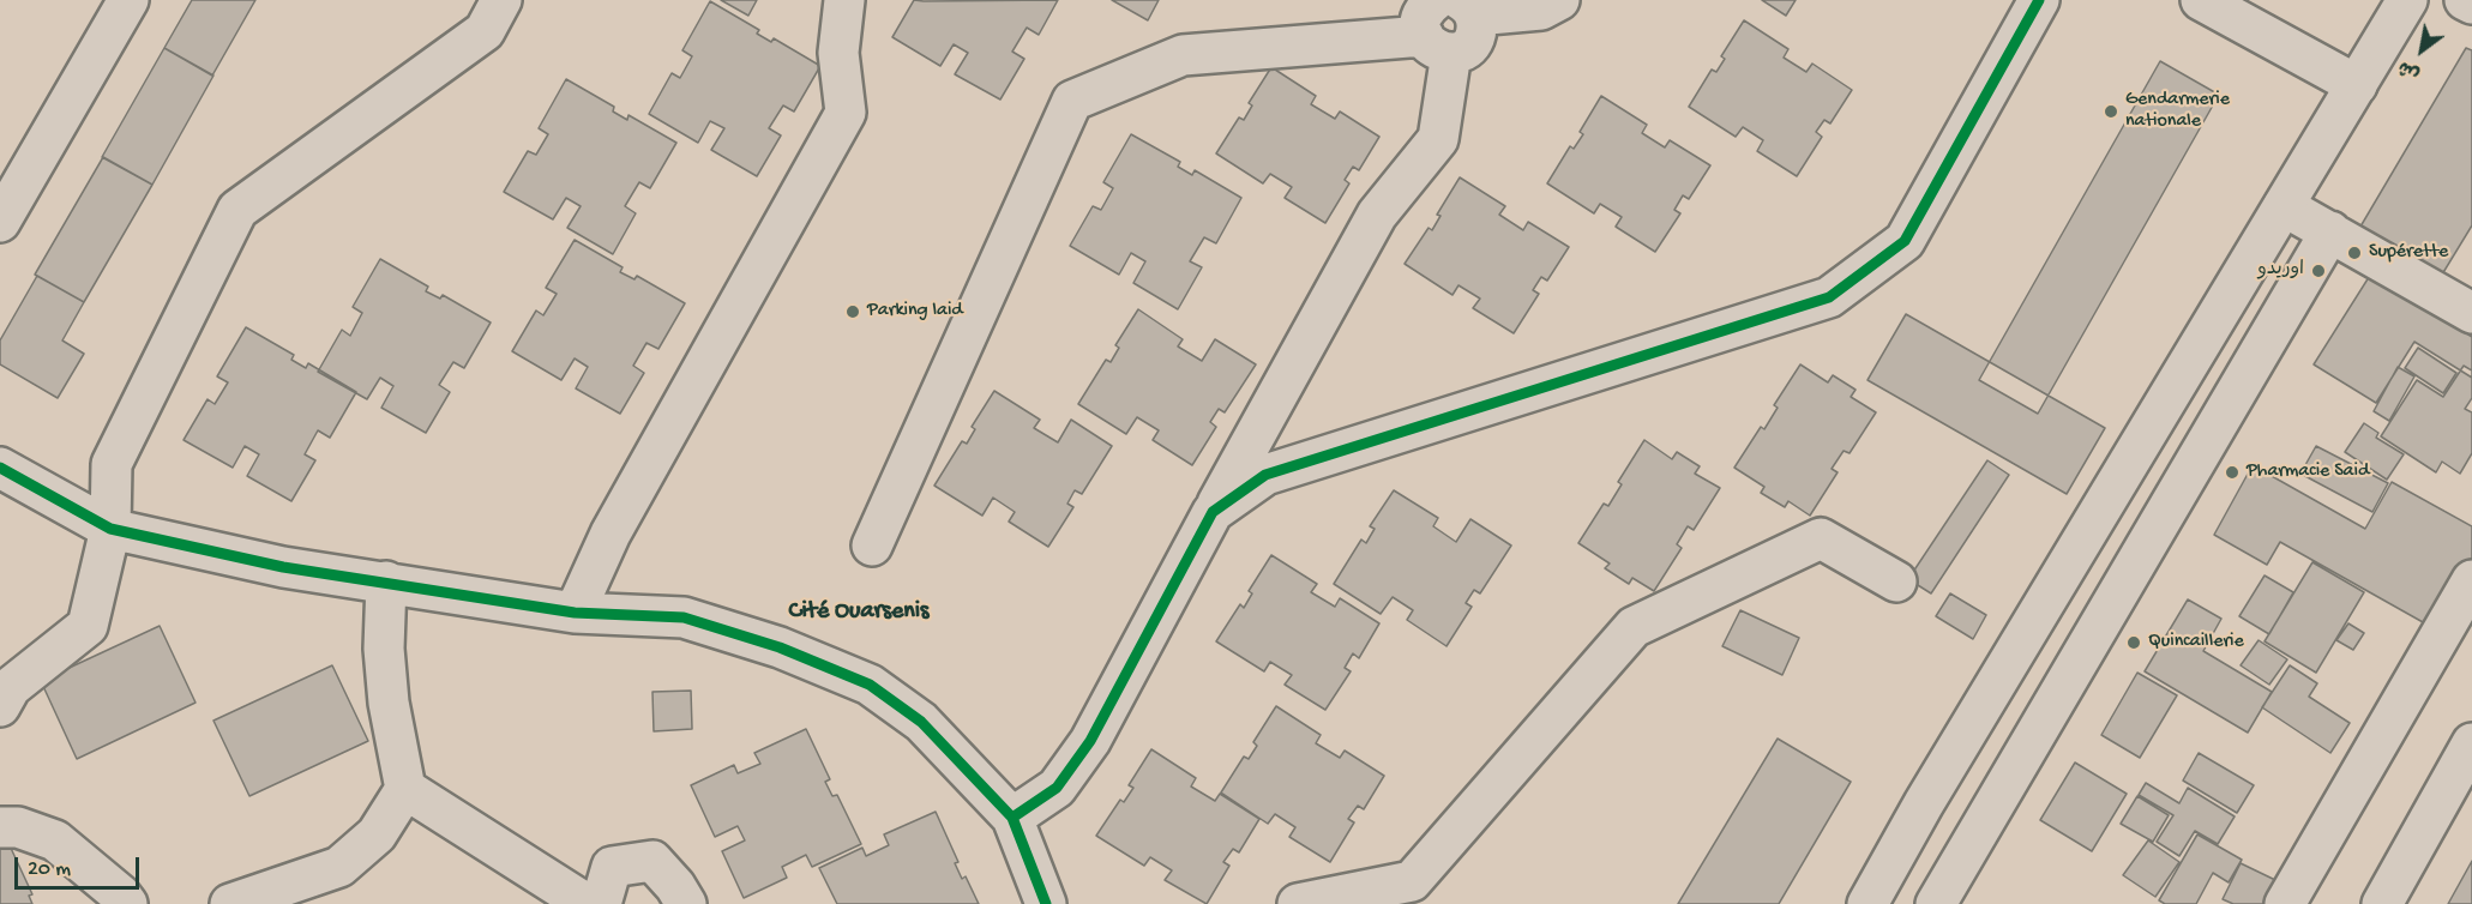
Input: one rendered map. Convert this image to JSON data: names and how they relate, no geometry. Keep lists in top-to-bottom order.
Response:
{
  "districts": ["Cité Ouarsenis"],
  "places": [
    "Gendarmerie nationale",
    "Supérette",
    "اوريدو",
    "Parking laid",
    "Pharmacie Said",
    "Quincaillerie"
  ],
  "scale_bar": "20 m",
  "north": "bottom left"
}
